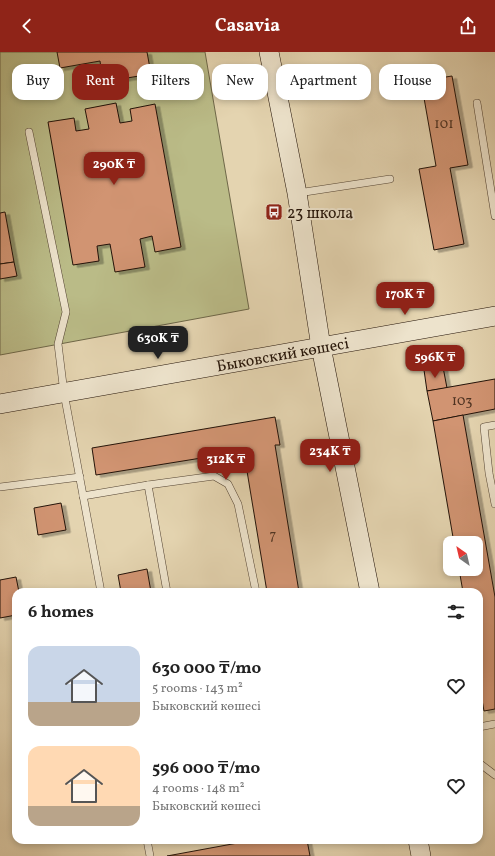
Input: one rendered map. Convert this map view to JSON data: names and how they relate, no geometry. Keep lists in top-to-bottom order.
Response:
{
  "streets": {
    "main road": ["Быковский көшесі"]
  },
  "places": {
    "bus stop": ["23 школа"]
  },
  "house_numbers": ["101", "103", "7"],
  "north": "top left",
  "page": {
    "header": "Casavia",
    "chip": [
      "Buy",
      "Rent",
      "Filters",
      "New",
      "Apartment",
      "House"
    ],
    "price": [
      "290K ₸",
      "170K ₸",
      "630K ₸",
      "596K ₸",
      "234K ₸",
      "312K ₸"
    ],
    "heading": "6 homes",
    "list": [
      {
        "name": "630 000 ₸/mo",
        "note": "5 rooms · 143 m² · Быковский көшесі"
      },
      {
        "name": "596 000 ₸/mo",
        "note": "4 rooms · 148 m² · Быковский көшесі"
      }
    ]
  }
}
